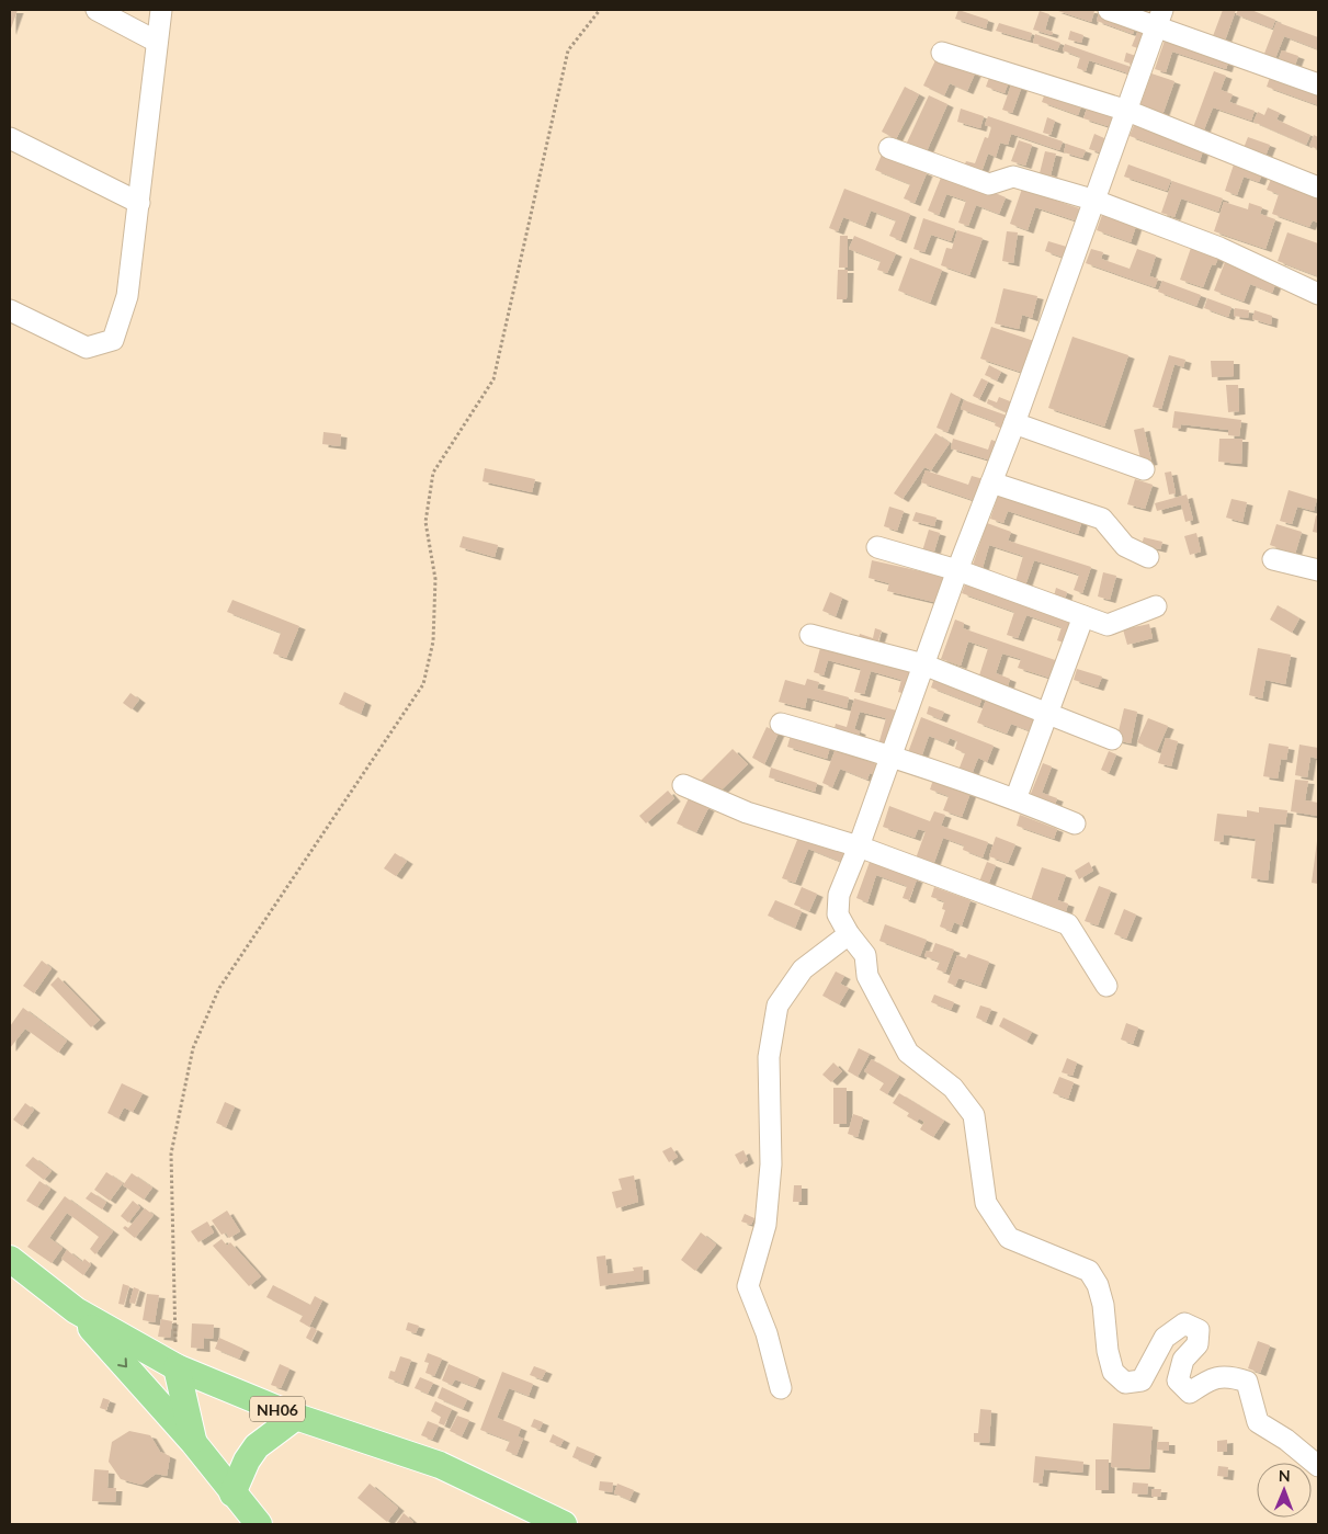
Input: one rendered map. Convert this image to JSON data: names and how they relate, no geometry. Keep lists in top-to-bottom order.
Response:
{
  "streets": {
    "main road": ["NH06"]
  },
  "north": "top"
}
